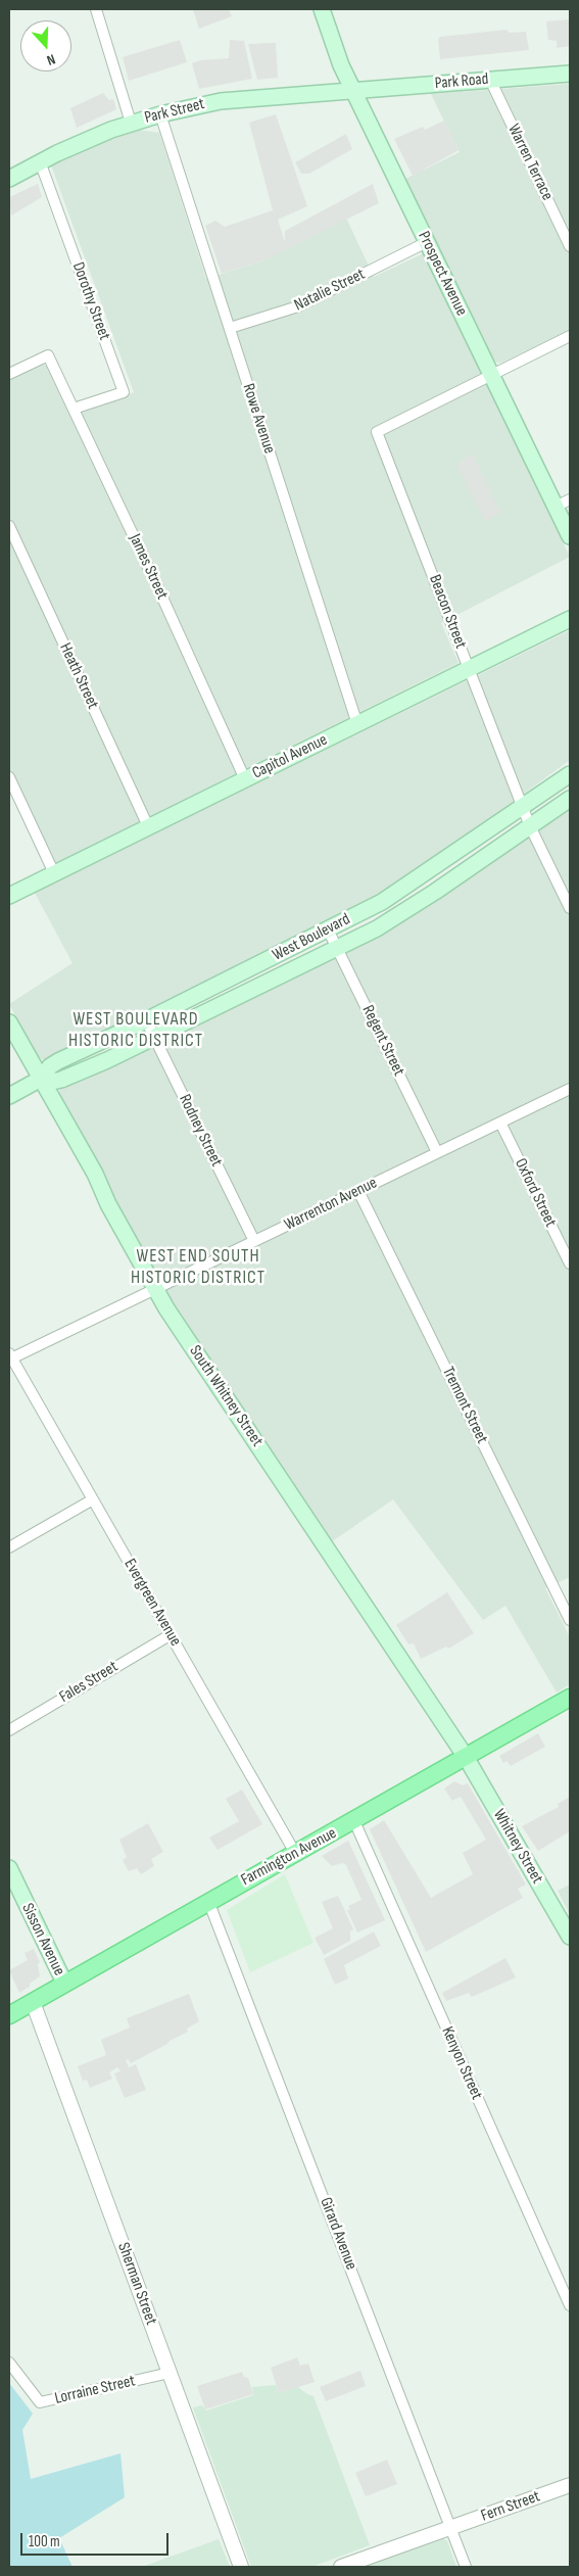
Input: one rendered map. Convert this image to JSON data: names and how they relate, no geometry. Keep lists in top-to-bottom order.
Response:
{
  "streets": {
    "main road": [
      "Park Road",
      "Park Street",
      "Prospect Avenue",
      "Capitol Avenue",
      "West Boulevard",
      "South Whitney Street",
      "Whitney Street",
      "Farmington Avenue",
      "Sisson Avenue"
    ],
    "street": [
      "Warren Terrace",
      "Natalie Street",
      "Dorothy Street",
      "Rowe Avenue",
      "James Street",
      "Beacon Street",
      "Heath Street",
      "Regent Street",
      "Rodney Street",
      "Oxford Street",
      "Warrenton Avenue",
      "Tremont Street",
      "Evergreen Avenue",
      "Fales Street",
      "Kenyon Street",
      "Girard Avenue",
      "Sherman Street",
      "Lorraine Street",
      "Fern Street"
    ]
  },
  "crossings": [
    ["Park Road", "Park Street"],
    ["Park Road", "Warren Terrace"],
    ["Park Road", "Prospect Avenue"],
    ["Park Street", "Prospect Avenue"],
    ["Park Street", "Dorothy Street"],
    ["Park Street", "Rowe Avenue"],
    ["Prospect Avenue", "Natalie Street"],
    ["Prospect Avenue", "Beacon Street"],
    ["Natalie Street", "Rowe Avenue"],
    ["Dorothy Street", "James Street"],
    ["Rowe Avenue", "Capitol Avenue"],
    ["James Street", "Capitol Avenue"],
    ["Beacon Street", "Capitol Avenue"],
    ["Beacon Street", "West Boulevard"],
    ["Heath Street", "Capitol Avenue"],
    ["West Boulevard", "Regent Street"],
    ["West Boulevard", "Rodney Street"],
    ["West Boulevard", "South Whitney Street"],
    ["Regent Street", "Warrenton Avenue"],
    ["Rodney Street", "Warrenton Avenue"],
    ["Oxford Street", "Warrenton Avenue"],
    ["Warrenton Avenue", "South Whitney Street"],
    ["Warrenton Avenue", "Tremont Street"],
    ["Warrenton Avenue", "Evergreen Avenue"],
    ["South Whitney Street", "Whitney Street"],
    ["South Whitney Street", "Farmington Avenue"],
    ["Evergreen Avenue", "Fales Street"],
    ["Evergreen Avenue", "Farmington Avenue"],
    ["Whitney Street", "Farmington Avenue"],
    ["Farmington Avenue", "Sisson Avenue"],
    ["Farmington Avenue", "Kenyon Street"],
    ["Farmington Avenue", "Girard Avenue"],
    ["Farmington Avenue", "Sherman Street"],
    ["Girard Avenue", "Fern Street"],
    ["Sherman Street", "Lorraine Street"]
  ],
  "districts": ["WEST BOULEVARD HISTORIC DISTRICT", "WEST END SOUTH HISTORIC DISTRICT"],
  "scale_bar": "100 m",
  "north": "bottom"
}
